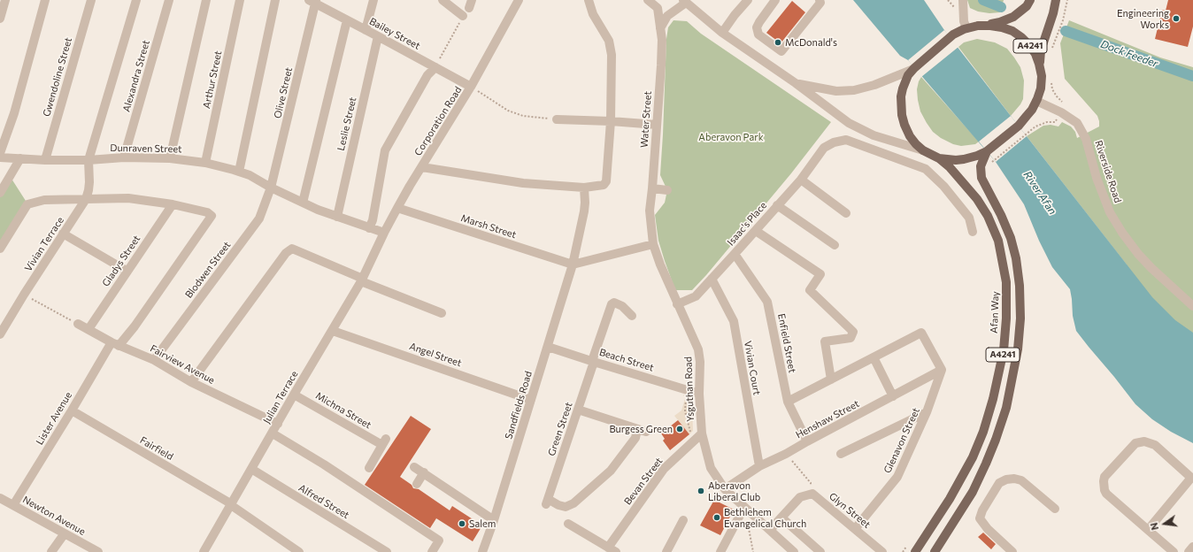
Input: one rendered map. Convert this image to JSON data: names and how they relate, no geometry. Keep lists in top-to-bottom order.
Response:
{
  "streets": {
    "main road": ["A4241", "Afan Way"],
    "street": [
      "Bailey Street",
      "Alexandra Street",
      "Gwendoline Street",
      "Arthur Street",
      "Olive Street",
      "Water Street",
      "Corporation Road",
      "Leslie Street",
      "Dunraven Street",
      "Riverside Road",
      "Isaac's Place",
      "Marsh Street",
      "Vivian Terrace",
      "Gladys Street",
      "Blodwen Street",
      "Enfield Street",
      "Angel Street",
      "Beach Street",
      "Fairview Avenue",
      "Vivian Court",
      "Ysguthan Road",
      "Julian Terrace",
      "Sandfields Road",
      "Michna Street",
      "Lister Avenue",
      "Henshaw Street",
      "Green Street",
      "Glenavon Street",
      "Fairfield",
      "Bevan Street",
      "Alfred Street",
      "Glyn Street",
      "Newton Avenue"
    ]
  },
  "crossings": [
    ["Bailey Street", "Olive Street"],
    ["Bailey Street", "Corporation Road"],
    ["Bailey Street", "Leslie Street"],
    ["A4241", "Riverside Road"],
    ["A4241", "Afan Way"],
    ["Alexandra Street", "Dunraven Street"],
    ["Gwendoline Street", "Dunraven Street"],
    ["Arthur Street", "Dunraven Street"],
    ["Olive Street", "Dunraven Street"],
    ["Olive Street", "Blodwen Street"],
    ["Water Street", "Ysguthan Road"],
    ["Corporation Road", "Dunraven Street"],
    ["Corporation Road", "Marsh Street"],
    ["Corporation Road", "Julian Terrace"],
    ["Leslie Street", "Dunraven Street"],
    ["Dunraven Street", "Vivian Terrace"],
    ["Dunraven Street", "Blodwen Street"],
    ["Isaac's Place", "Enfield Street"],
    ["Isaac's Place", "Vivian Court"],
    ["Isaac's Place", "Ysguthan Road"],
    ["Marsh Street", "Sandfields Road"],
    ["Gladys Street", "Fairview Avenue"],
    ["Gladys Street", "Lister Avenue"],
    ["Blodwen Street", "Fairview Avenue"],
    ["Enfield Street", "Henshaw Street"],
    ["Angel Street", "Julian Terrace"],
    ["Angel Street", "Sandfields Road"],
    ["Beach Street", "Ysguthan Road"],
    ["Beach Street", "Sandfields Road"],
    ["Beach Street", "Green Street"],
    ["Fairview Avenue", "Julian Terrace"],
    ["Fairview Avenue", "Lister Avenue"],
    ["Vivian Court", "Henshaw Street"],
    ["Ysguthan Road", "Henshaw Street"],
    ["Ysguthan Road", "Bevan Street"],
    ["Julian Terrace", "Michna Street"],
    ["Julian Terrace", "Fairfield"],
    ["Julian Terrace", "Alfred Street"],
    ["Lister Avenue", "Fairfield"],
    ["Lister Avenue", "Newton Avenue"],
    ["Henshaw Street", "Glenavon Street"],
    ["Glenavon Street", "Glyn Street"]
  ],
  "water": ["Dock Feeder", "River Afan"],
  "parks": ["Aberavon Park"],
  "places": [
    "Engineering Works",
    "McDonald's",
    "Burgess Green",
    "Aberavon Liberal Club",
    "Bethlehem Evangelical Church",
    "Salem"
  ],
  "north": "left"
}
